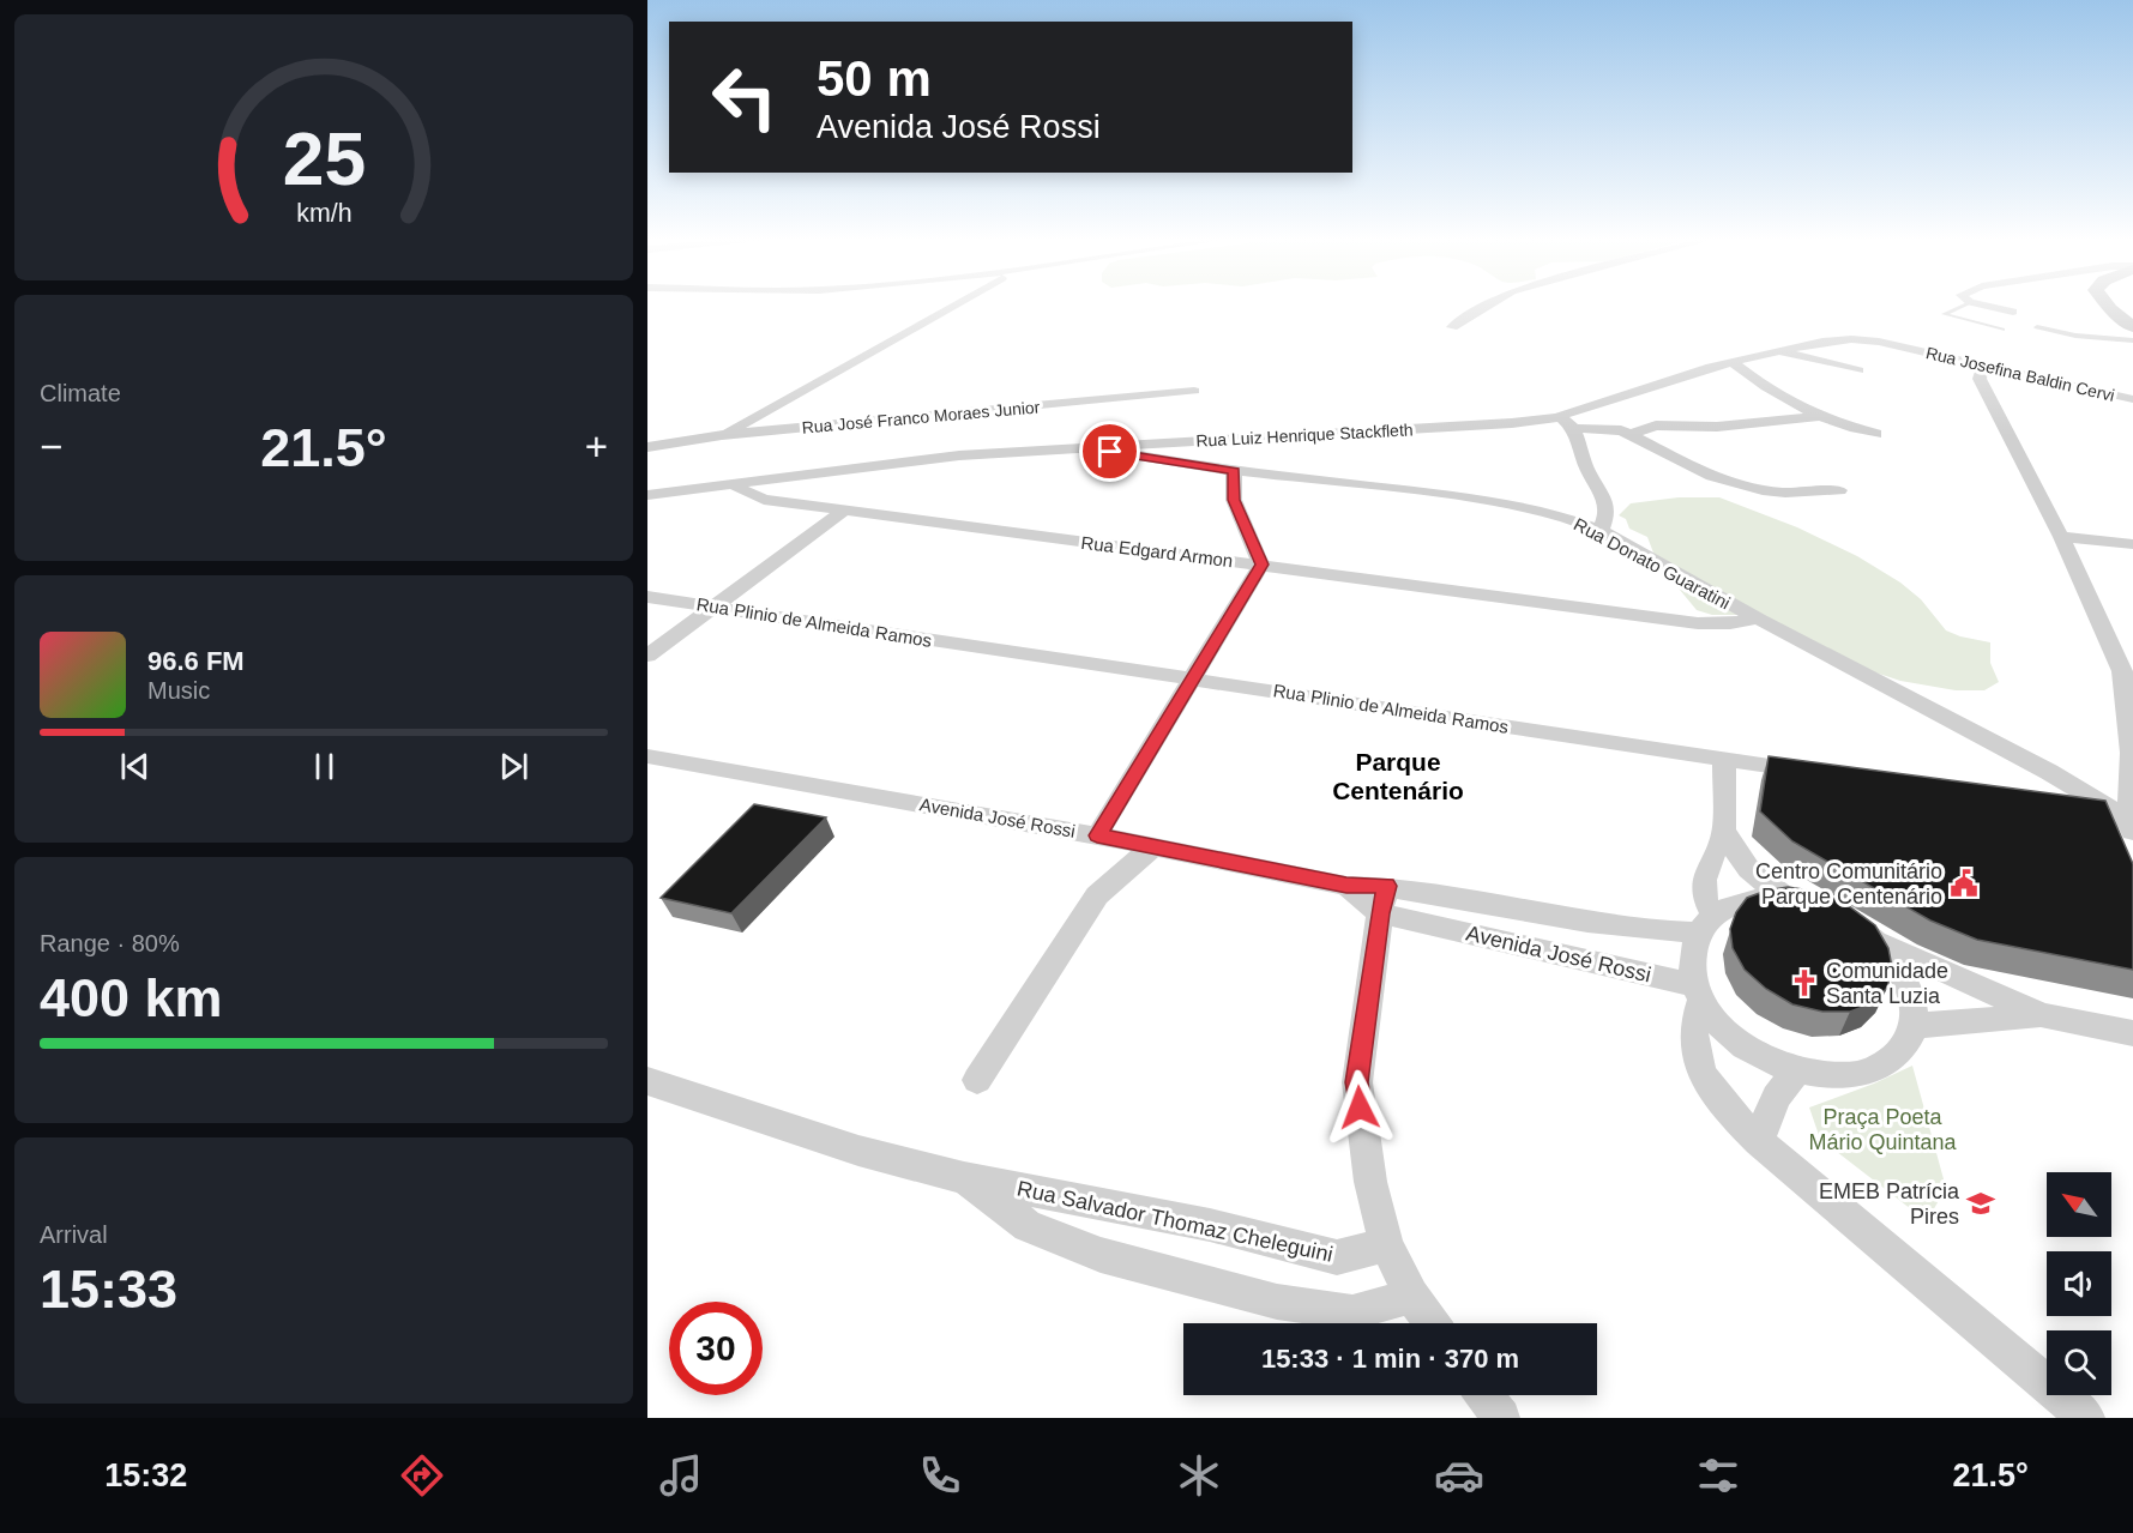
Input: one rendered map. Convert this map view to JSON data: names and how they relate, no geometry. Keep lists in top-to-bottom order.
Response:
{
  "streets": {
    "street": [
      "Rua Josefina Baldin Cervi",
      "Rua José Franco Moraes Junior",
      "Rua Luiz Henrique Stackfleth",
      "Rua Edgard Armon",
      "Rua Donato Guaratini",
      "Rua Plinio de Almeida Ramos",
      "Avenida José Rossi",
      "Rua Salvador Thomaz Cheleguini"
    ]
  },
  "crossings": [
    ["Rua Josefina Baldin Cervi", "Rua Luiz Henrique Stackfleth"],
    ["Rua Luiz Henrique Stackfleth", "Rua Edgard Armon"],
    ["Rua Luiz Henrique Stackfleth", "Rua Donato Guaratini"],
    ["Rua Edgard Armon", "Rua Donato Guaratini"]
  ],
  "districts": ["Parque Centenário"],
  "parks": ["Praça Poeta Mário Quintana"],
  "places": {
    "public building": ["Centro Comunitário Parque Centenário"],
    "church": ["Comunidade Santa Luzia"],
    "school or university": ["EMEB Patrícia Pires"]
  },
  "north": "top left",
  "page": {
    "turn": ["50 m", "Avenida José Rossi"],
    "tile": [
      "Climate",
      ["Range · 80%", "400 km"],
      ["Arrival", "15:33"]
    ],
    "heat": ["−", "21.5°", "+"],
    "song": ["96.6 FM", "Music"],
    "limit": "30",
    "trip": "15:33 · 1 min · 370 m",
    "tabs": ["15:32", "21.5°"],
    "gauge": ["25", "km/h"]
  }
}
